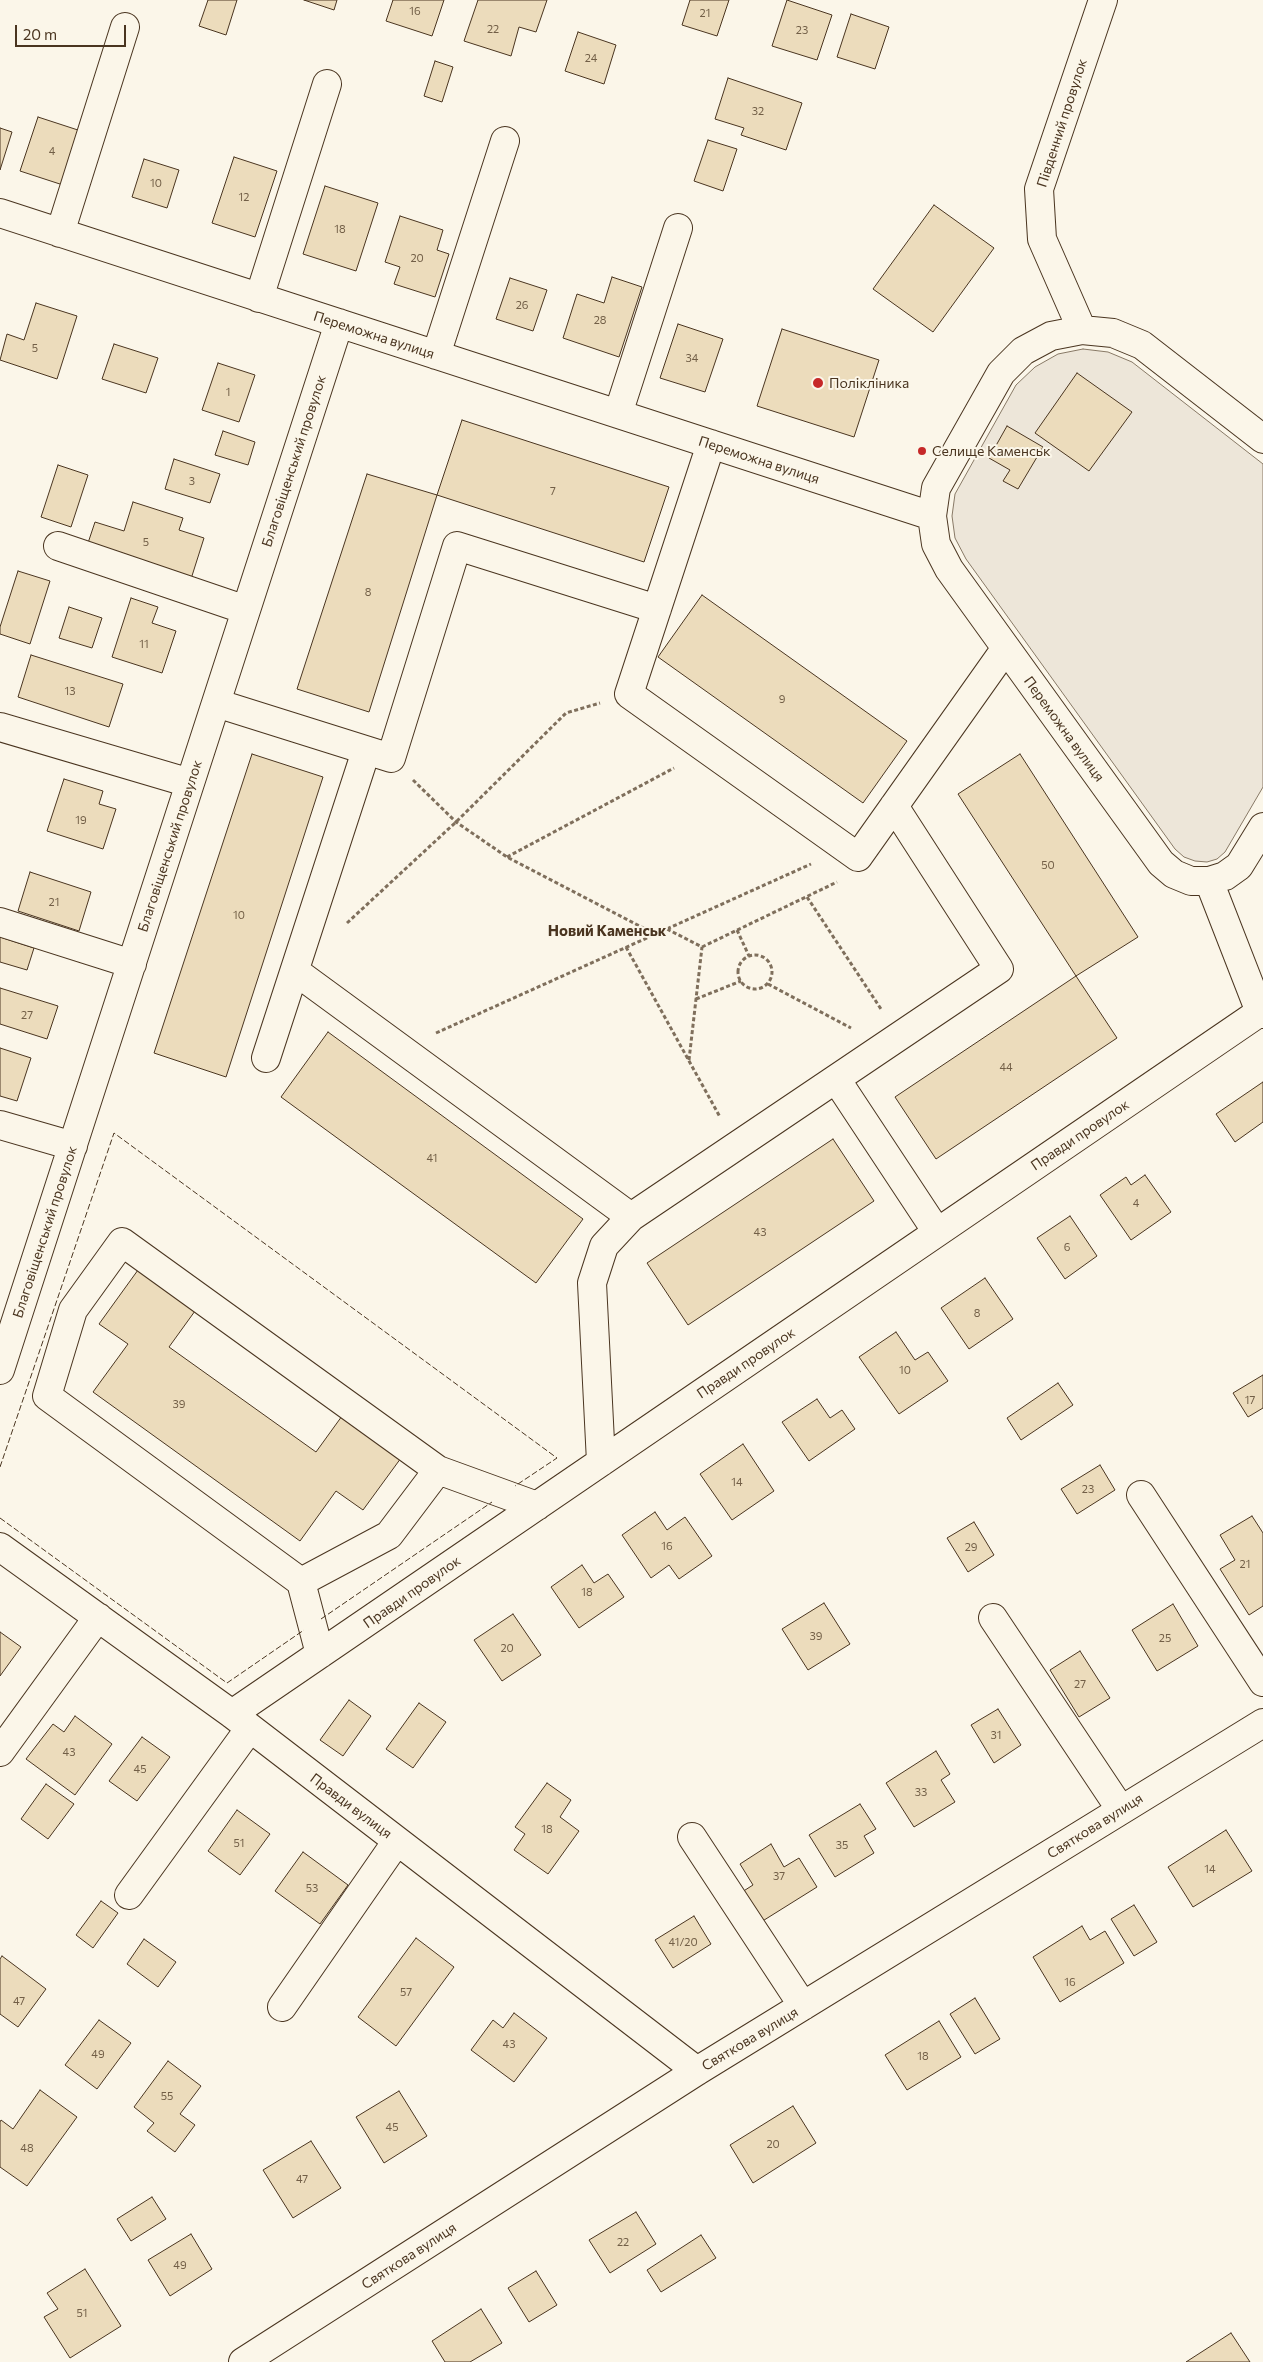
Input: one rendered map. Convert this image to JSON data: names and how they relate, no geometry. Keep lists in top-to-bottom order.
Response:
{
  "streets": {
    "street": [
      "Південний провулок",
      "Переможна вулиця",
      "Благовіщенський провулок",
      "Правди провулок",
      "Правди вулиця",
      "Святкова вулиця"
    ]
  },
  "crossings": [
    ["Переможна вулиця", "Благовіщенський провулок"],
    ["Правди провулок", "Правди вулиця"],
    ["Правди вулиця", "Святкова вулиця"]
  ],
  "districts": ["Новий Каменськ"],
  "places": ["Полікліника", "Селище Каменськ"],
  "house_numbers": [
    "16",
    "21",
    "22",
    "23",
    "24",
    "32",
    "4",
    "10",
    "12",
    "18",
    "20",
    "26",
    "28",
    "5",
    "34",
    "1",
    "3",
    "7",
    "5",
    "8",
    "11",
    "13",
    "9",
    "19",
    "50",
    "21",
    "10",
    "27",
    "44",
    "41",
    "4",
    "43",
    "6",
    "8",
    "10",
    "17",
    "39",
    "14",
    "23",
    "16",
    "29",
    "21",
    "18",
    "39",
    "25",
    "20",
    "27",
    "31",
    "43",
    "45",
    "33",
    "18",
    "51",
    "35",
    "14",
    "37",
    "53",
    "41/20",
    "16",
    "57",
    "47",
    "43",
    "49",
    "18",
    "55",
    "45",
    "20",
    "48",
    "47",
    "22",
    "49",
    "51"
  ],
  "scale_bar": "20 m"
}
